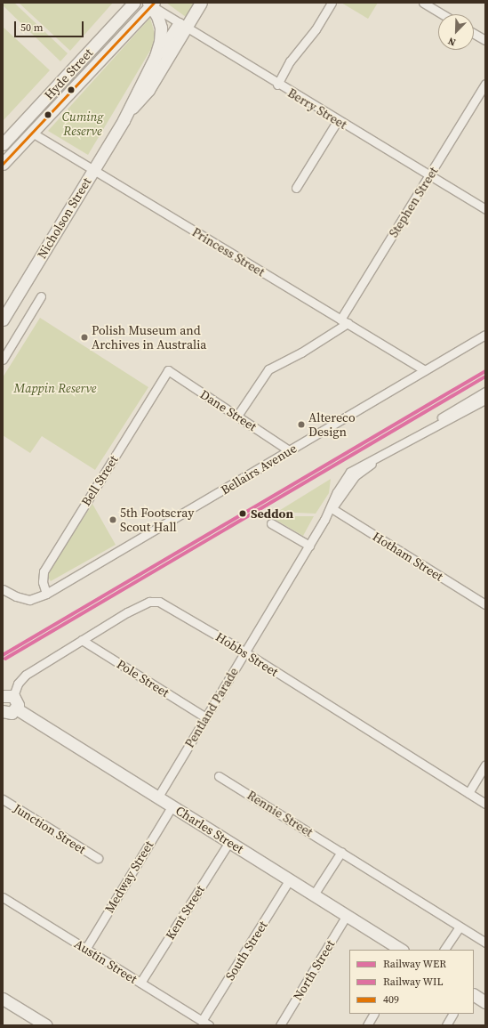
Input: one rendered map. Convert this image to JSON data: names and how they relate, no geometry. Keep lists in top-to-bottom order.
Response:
{
  "streets": {
    "street": [
      "Hyde Street",
      "Berry Street",
      "Stephen Street",
      "Nicholson Street",
      "Princess Street",
      "Dane Street",
      "Bellairs Avenue",
      "Bell Street",
      "Hotham Street",
      "Hobbs Street",
      "Pole Street",
      "Pentland Parade",
      "Rennie Street",
      "Junction Street",
      "Charles Street",
      "Medway Street",
      "Kent Street",
      "South Street",
      "Austin Street",
      "North Street"
    ]
  },
  "crossings": [
    ["Hyde Street", "Berry Street"],
    ["Hyde Street", "Nicholson Street"],
    ["Hyde Street", "Princess Street"],
    ["Berry Street", "Stephen Street"],
    ["Berry Street", "Nicholson Street"],
    ["Stephen Street", "Princess Street"],
    ["Stephen Street", "Dane Street"],
    ["Nicholson Street", "Princess Street"],
    ["Princess Street", "Bellairs Avenue"],
    ["Dane Street", "Bellairs Avenue"],
    ["Dane Street", "Bell Street"],
    ["Bellairs Avenue", "Bell Street"],
    ["Hotham Street", "Pentland Parade"],
    ["Hobbs Street", "Pole Street"],
    ["Hobbs Street", "Pentland Parade"],
    ["Pole Street", "Pentland Parade"],
    ["Pentland Parade", "Charles Street"],
    ["Charles Street", "Medway Street"],
    ["Charles Street", "Kent Street"],
    ["Charles Street", "South Street"],
    ["Charles Street", "North Street"],
    ["Medway Street", "Austin Street"],
    ["Kent Street", "Austin Street"],
    ["South Street", "Austin Street"]
  ],
  "parks": ["Cuming Reserve", "Mappin Reserve"],
  "places": [
    "Polish Museum and Archives in Australia",
    "Altereco Design",
    "Seddon",
    "5th Footscray Scout Hall"
  ],
  "lines": ["transit line 409", "rail line WER", "rail line WIL"],
  "legend": ["Railway WER", "Railway WIL", "409"],
  "scale_bar": "50 m",
  "north": "bottom left"
}
